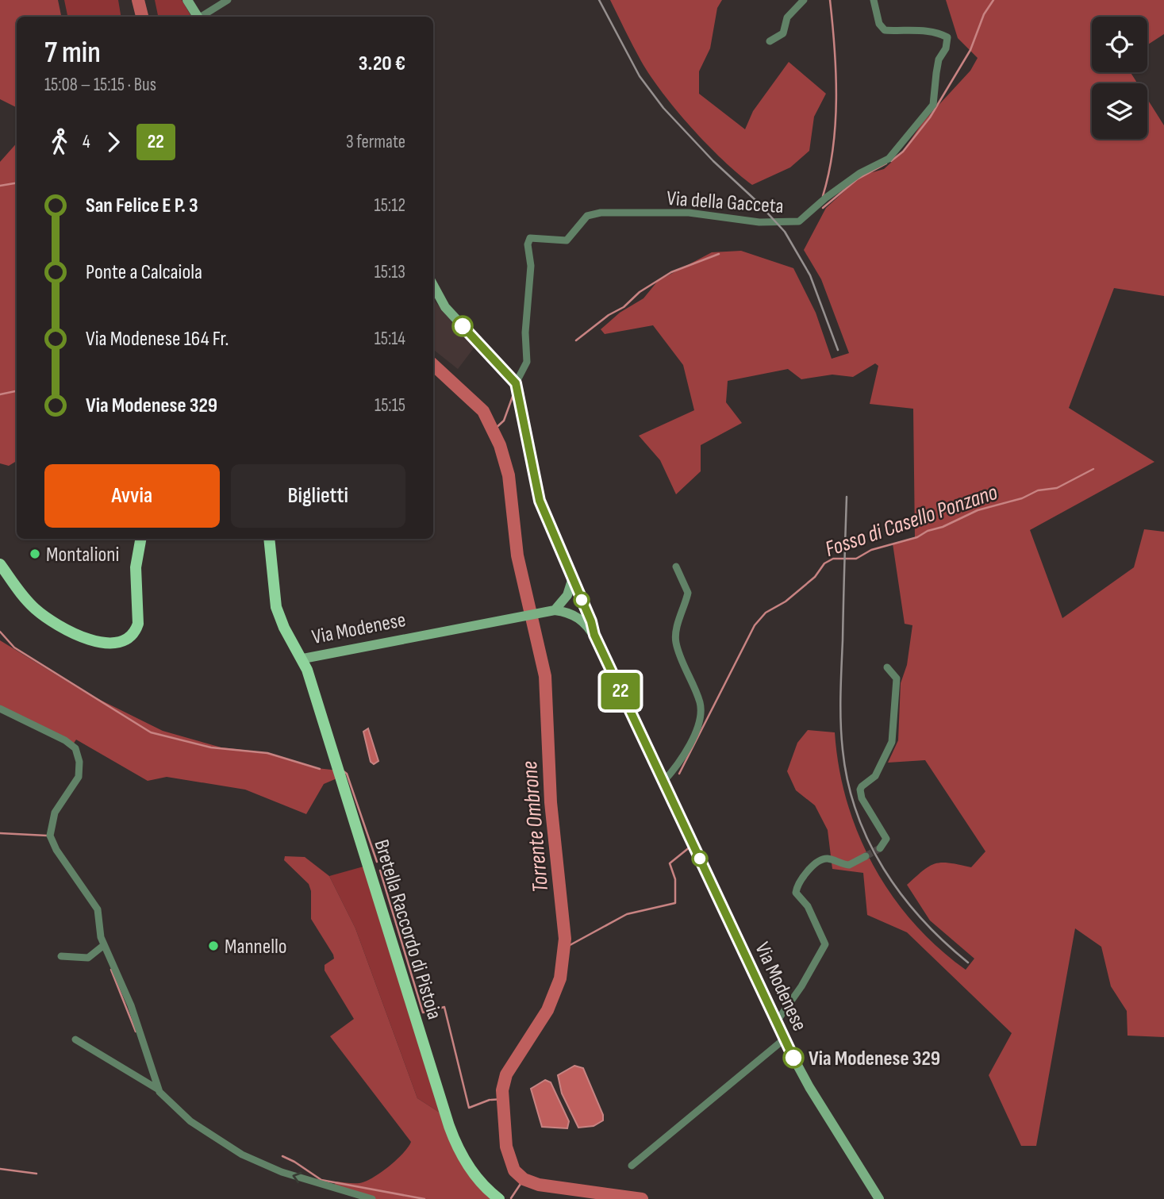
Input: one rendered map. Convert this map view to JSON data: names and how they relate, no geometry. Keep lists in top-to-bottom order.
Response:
{
  "streets": {
    "main road": ["Via Modenese", "Bretella Raccordo di Pistoia"],
    "street": ["Via della Gacceta"]
  },
  "crossings": [
    ["Via Modenese", "Bretella Raccordo di Pistoia"]
  ],
  "water": ["Fosso di Casello Ponzano", "Torrente Ombrone"],
  "places": ["Montalioni", "Mannello", "Via Modenese 329"],
  "lines": ["bus line 22"],
  "page": {
    "on_map": "22",
    "heading": ["7 min", "15:08 – 15:15 · Bus", "3.20 €"],
    "legs": ["4", "22", "3 fermate"],
    "list": [
      {
        "name": "San Felice E P. 3",
        "value": "15:12"
      },
      {
        "name": "Ponte a Calcaiola",
        "value": "15:13"
      },
      {
        "name": "Via Modenese 164 Fr.",
        "value": "15:14"
      },
      {
        "name": "Via Modenese 329",
        "value": "15:15"
      }
    ],
    "buttons": ["Avvia", "Biglietti"]
  }
}
